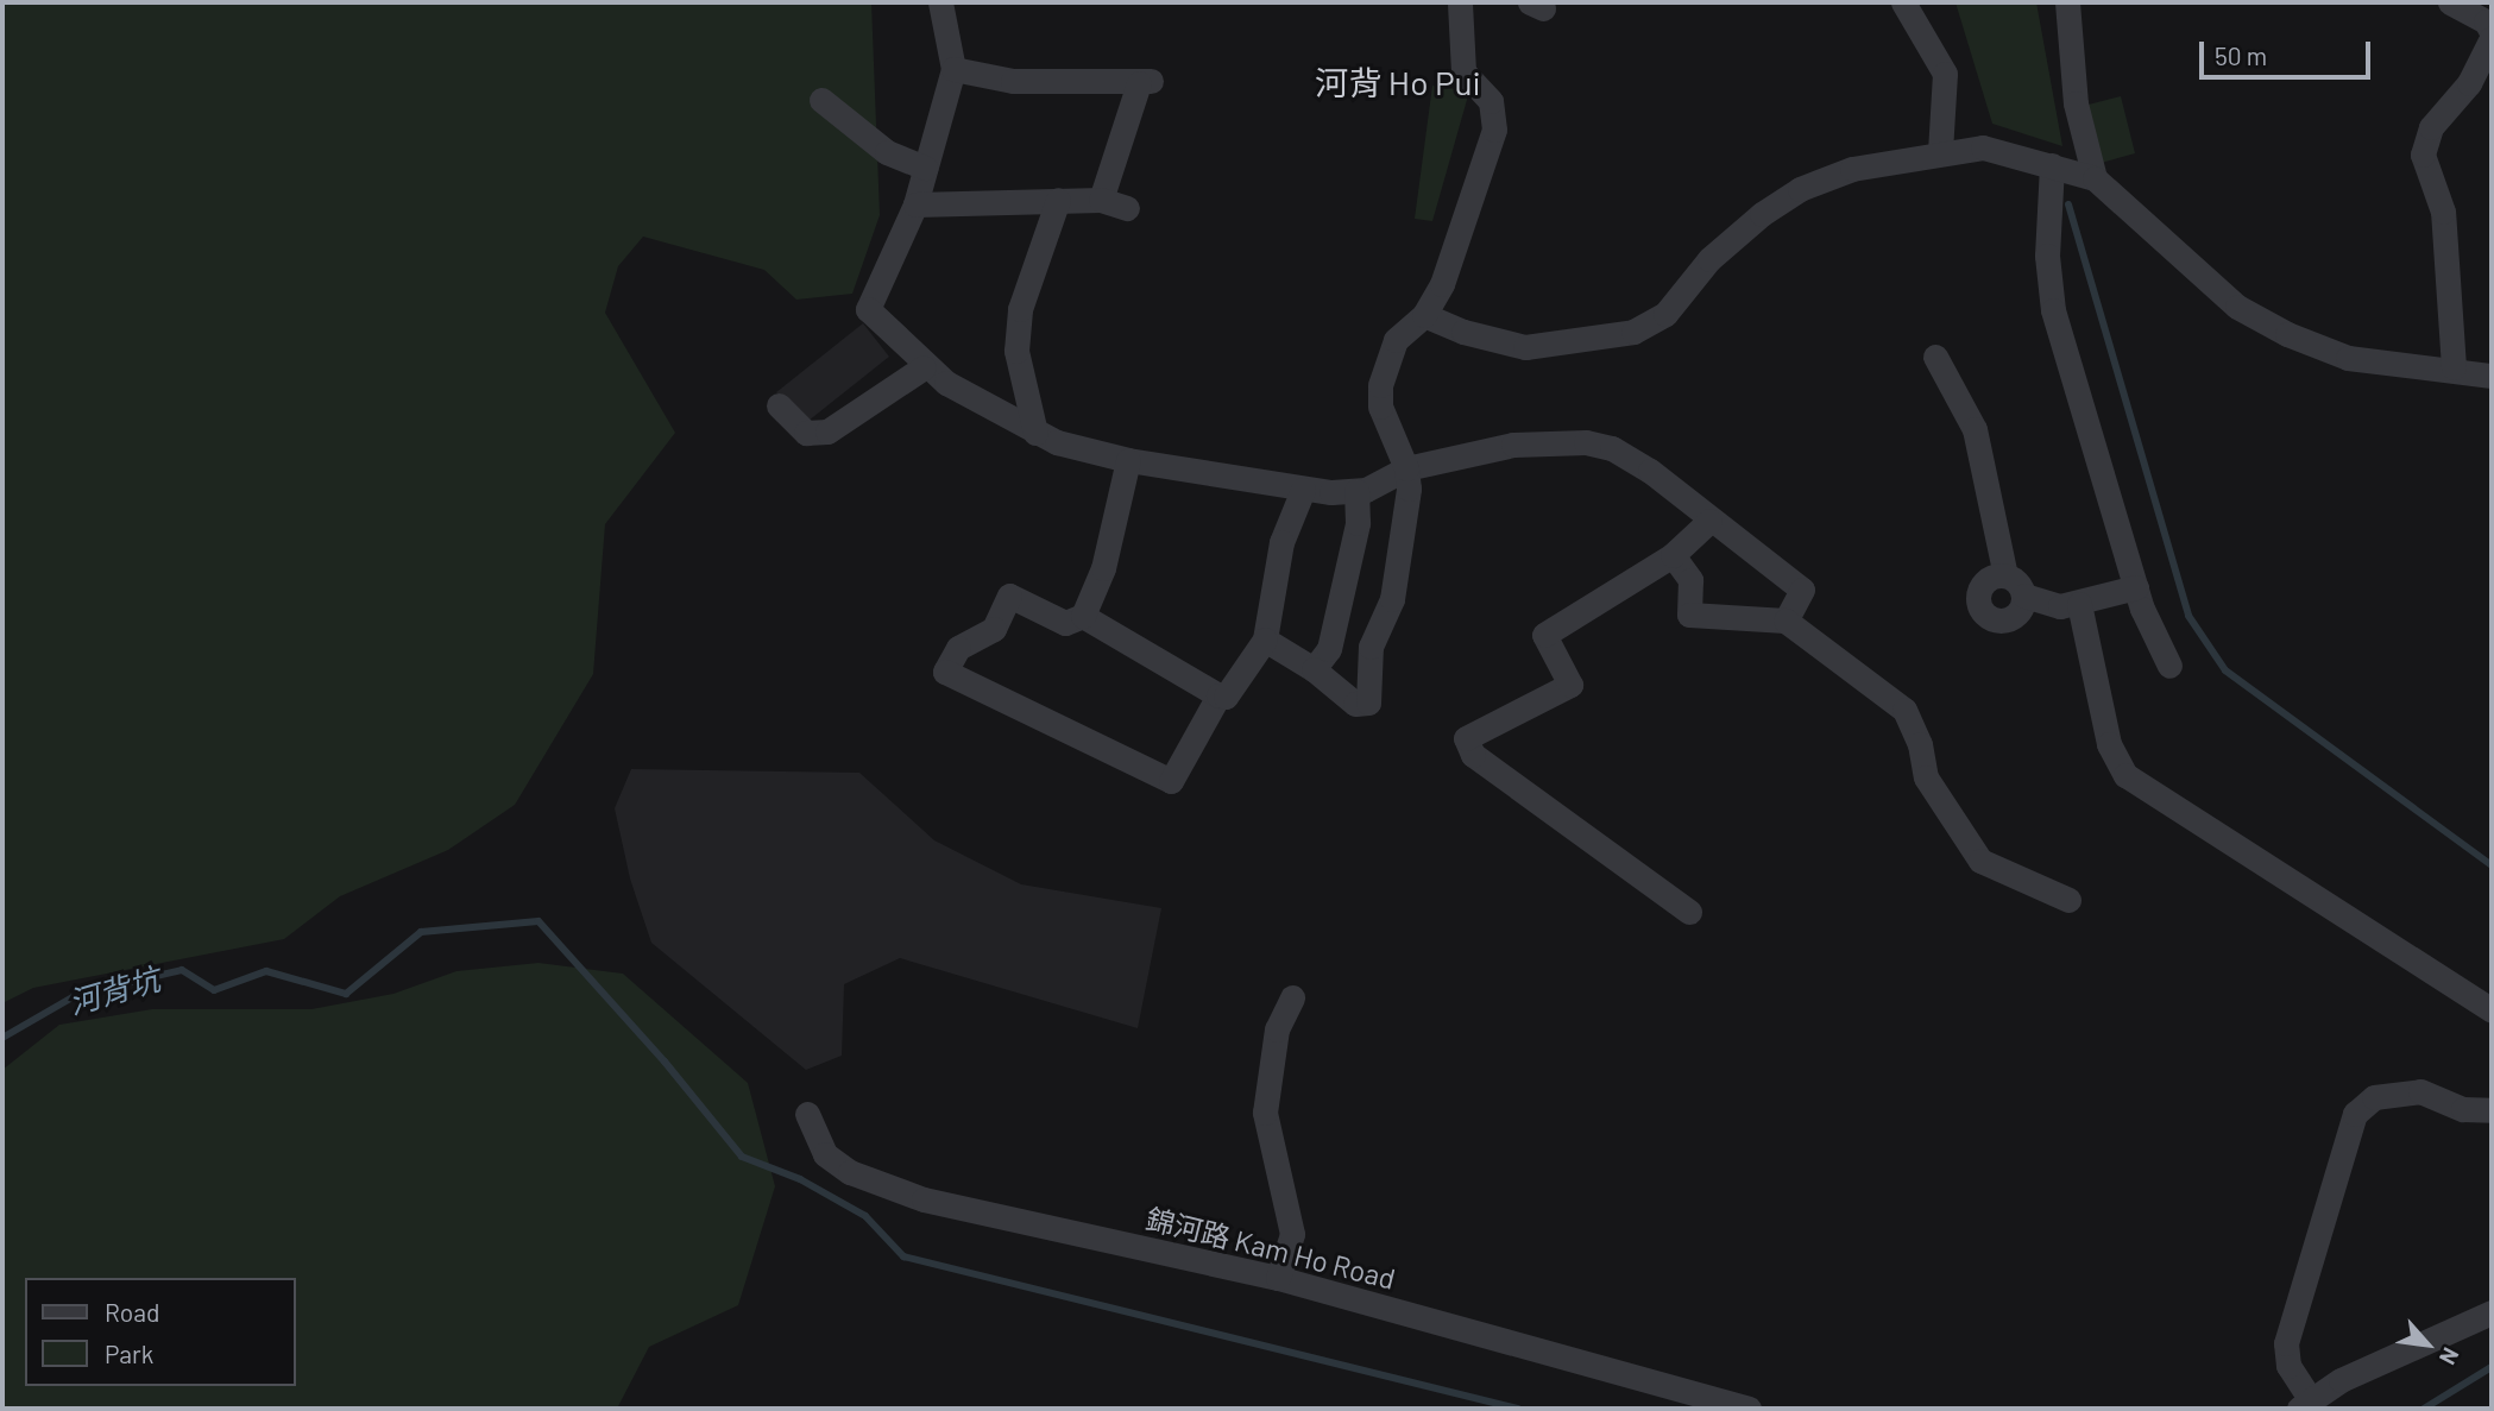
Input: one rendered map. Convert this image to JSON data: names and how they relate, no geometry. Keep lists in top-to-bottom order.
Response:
{
  "streets": {
    "street": ["錦河路 Kam Ho Road"]
  },
  "districts": ["河背 Ho Pui"],
  "water": ["河背坑"],
  "legend": ["Road", "Park"],
  "scale_bar": "50 m",
  "north": "bottom right"
}
